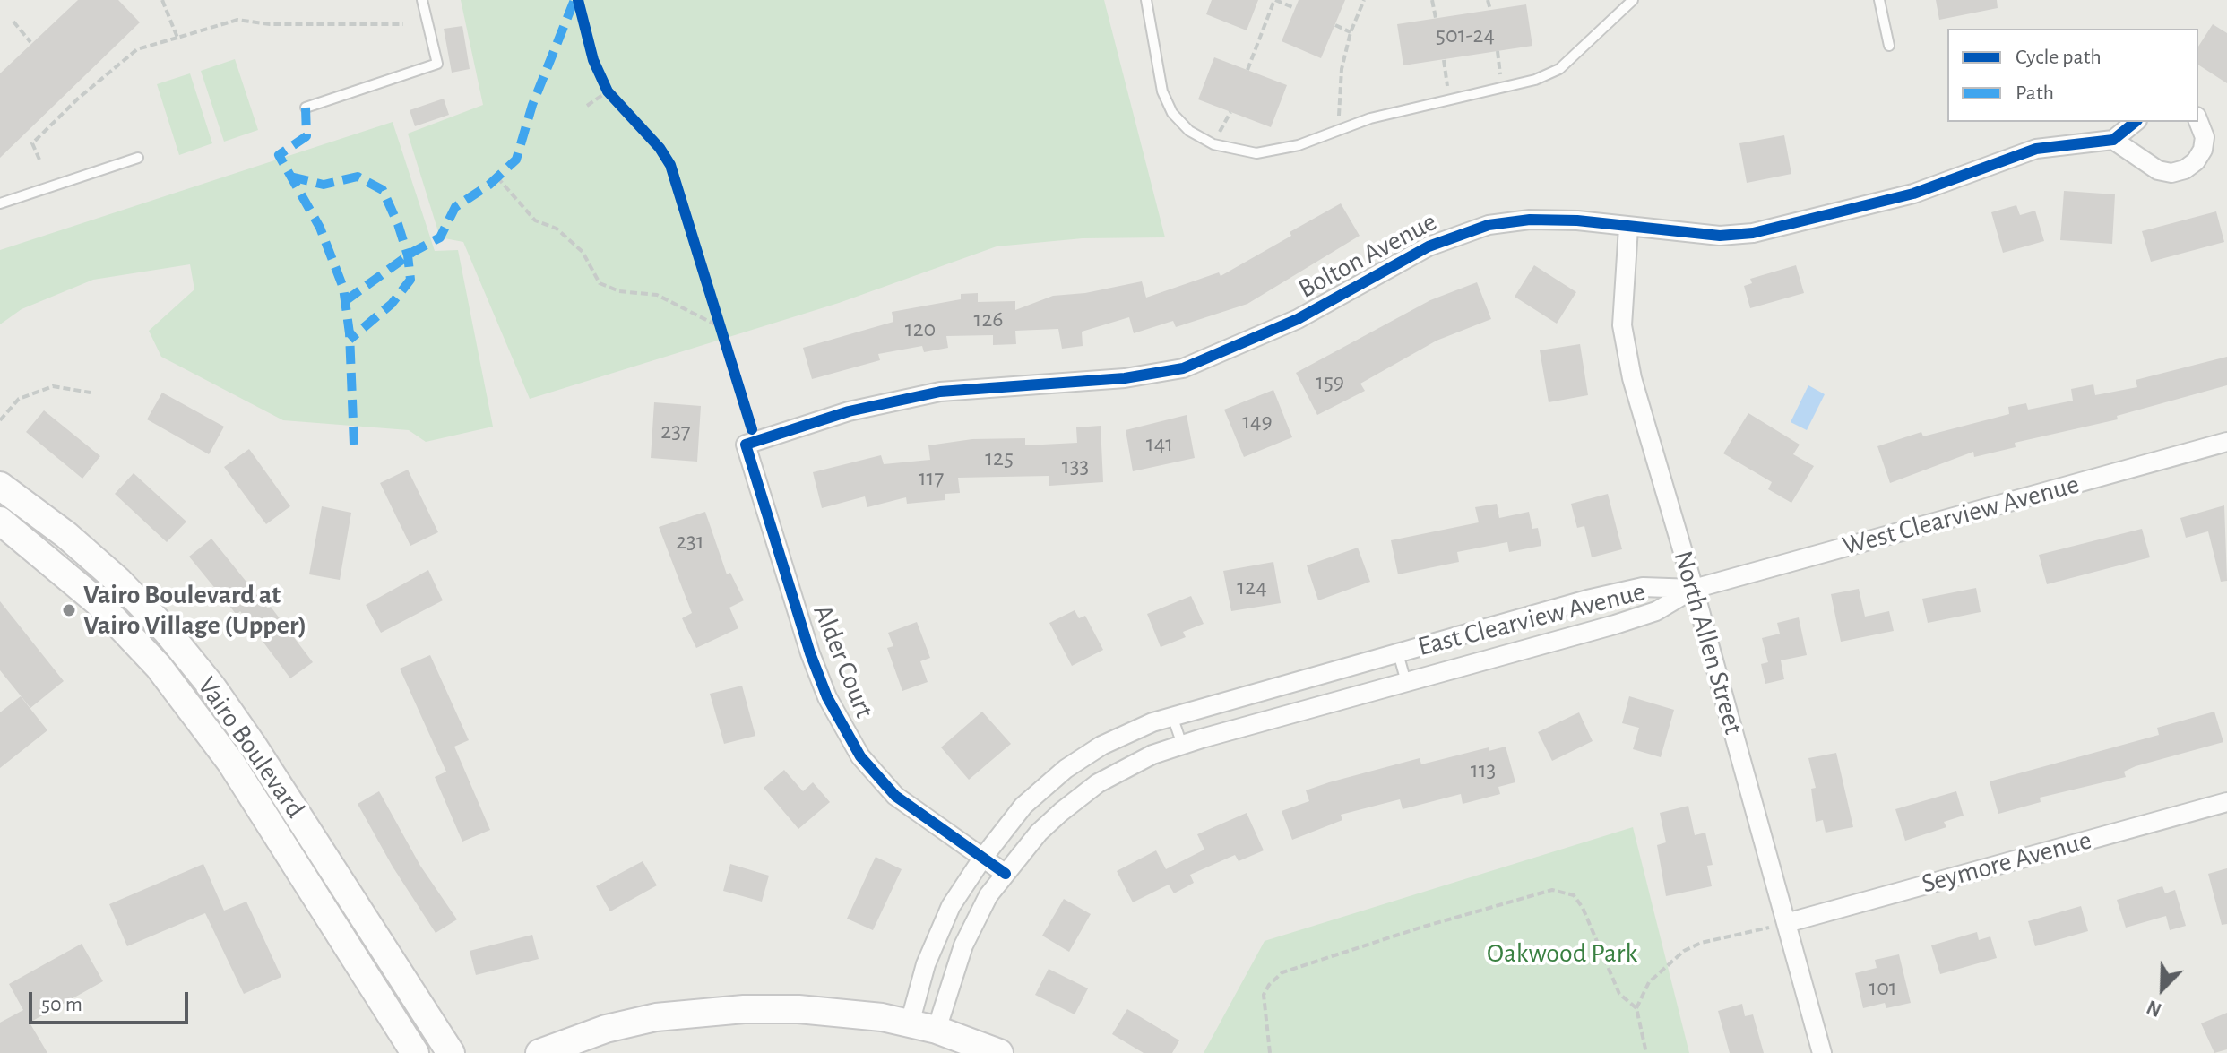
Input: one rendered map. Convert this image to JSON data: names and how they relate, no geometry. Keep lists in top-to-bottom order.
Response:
{
  "streets": {
    "street": [
      "Bolton Avenue",
      "West Clearview Avenue",
      "East Clearview Avenue",
      "North Allen Street",
      "Alder Court",
      "Vairo Boulevard",
      "Seymore Avenue"
    ]
  },
  "crossings": [
    ["Bolton Avenue", "North Allen Street"],
    ["Bolton Avenue", "Alder Court"],
    ["West Clearview Avenue", "East Clearview Avenue"],
    ["West Clearview Avenue", "North Allen Street"],
    ["East Clearview Avenue", "North Allen Street"],
    ["East Clearview Avenue", "Alder Court"],
    ["North Allen Street", "Seymore Avenue"]
  ],
  "parks": ["Oakwood Park"],
  "places": ["Vairo Boulevard at Vairo Village (Upper)"],
  "house_numbers": [
    "501-24",
    "126",
    "120",
    "159",
    "149",
    "237",
    "141",
    "125",
    "133",
    "117",
    "231",
    "124",
    "113",
    "101"
  ],
  "legend": ["Cycle path", "Path"],
  "scale_bar": "50 m",
  "north": "bottom left"
}
